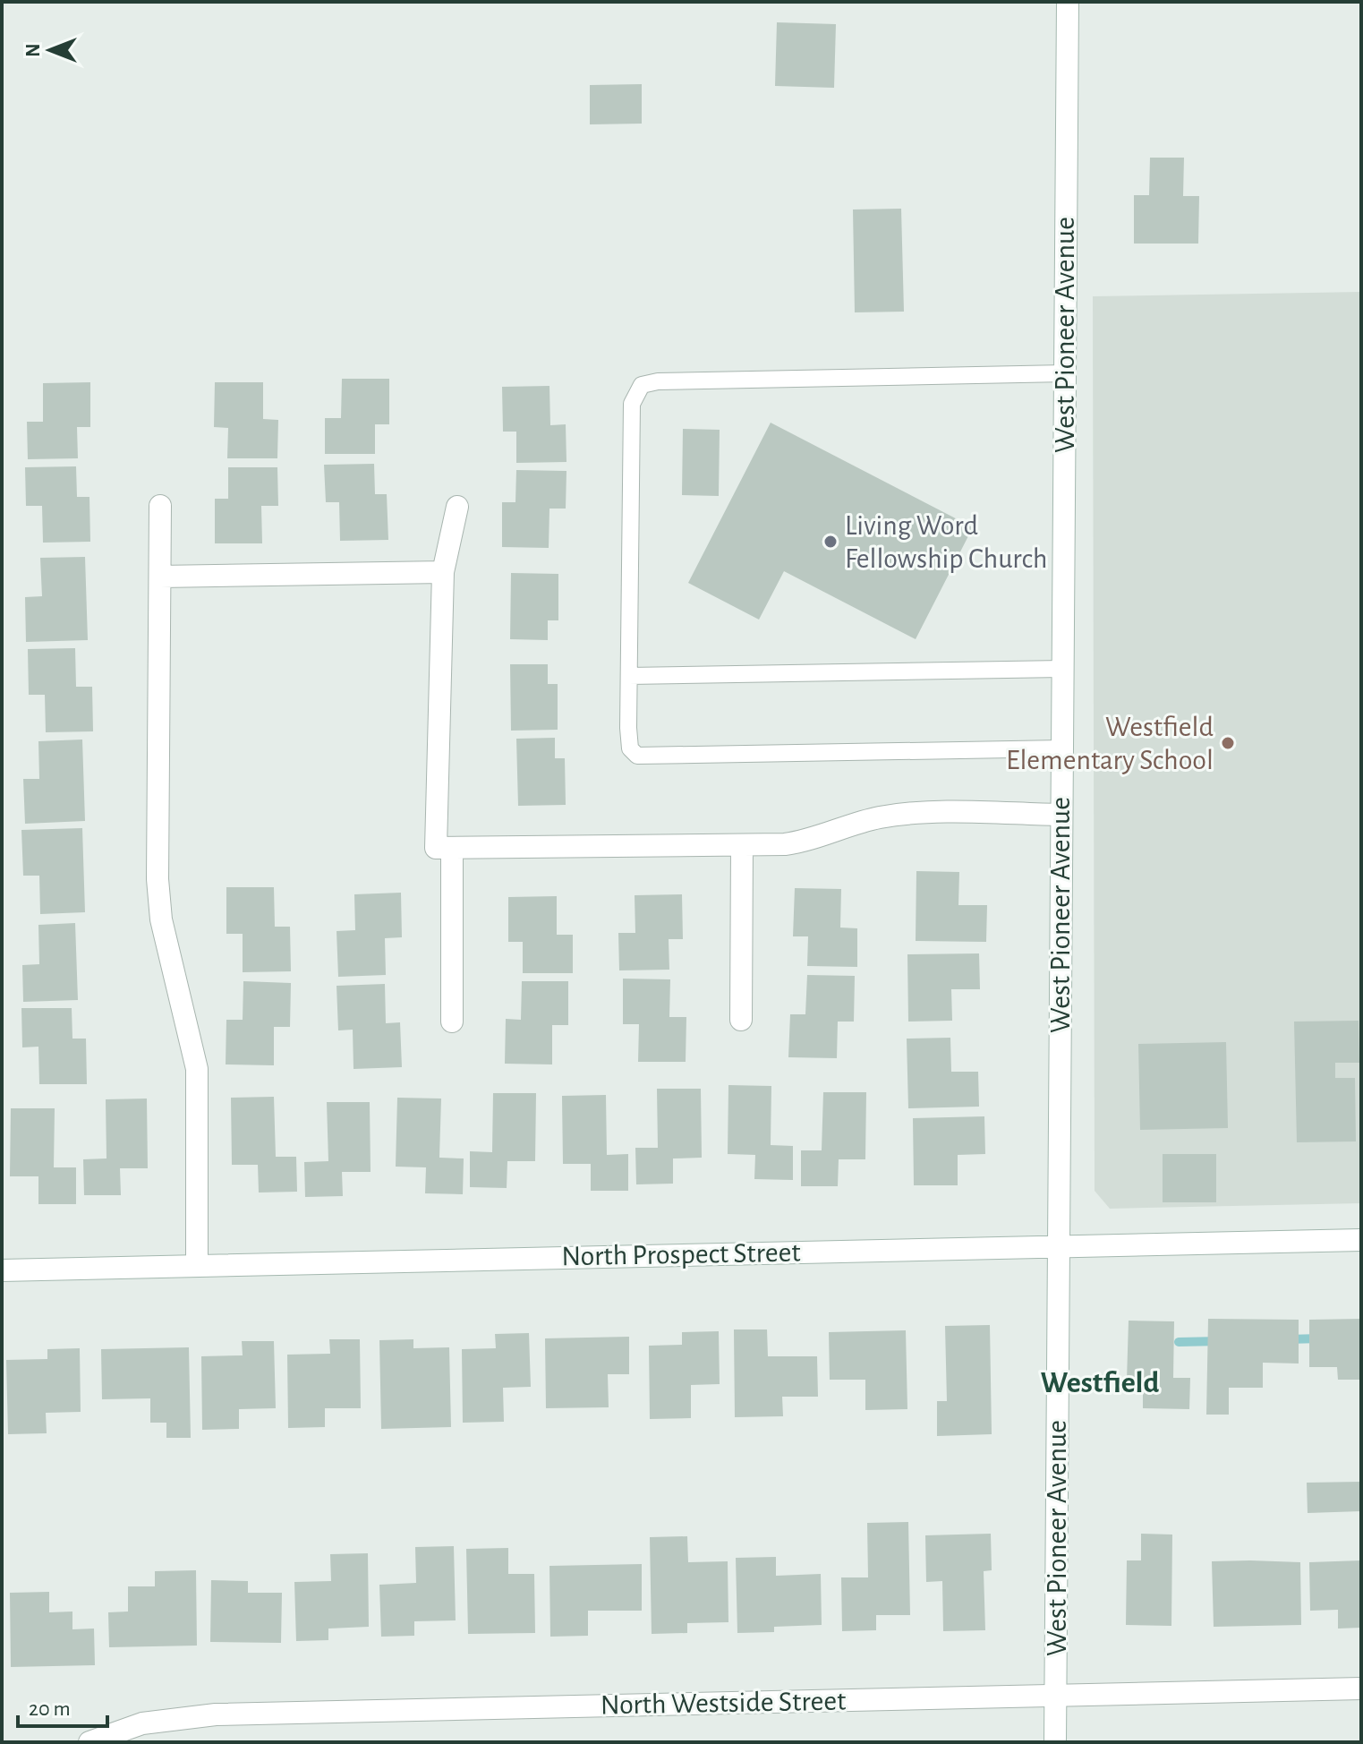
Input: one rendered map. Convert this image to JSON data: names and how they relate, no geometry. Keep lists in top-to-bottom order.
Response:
{
  "streets": {
    "street": ["West Pioneer Avenue", "North Prospect Street", "North Westside Street"]
  },
  "crossings": [
    ["West Pioneer Avenue", "North Prospect Street"],
    ["West Pioneer Avenue", "North Westside Street"]
  ],
  "districts": ["Westfield"],
  "places": ["Living Word Fellowship Church", "Westfield Elementary School"],
  "scale_bar": "20 m",
  "north": "left"
}
